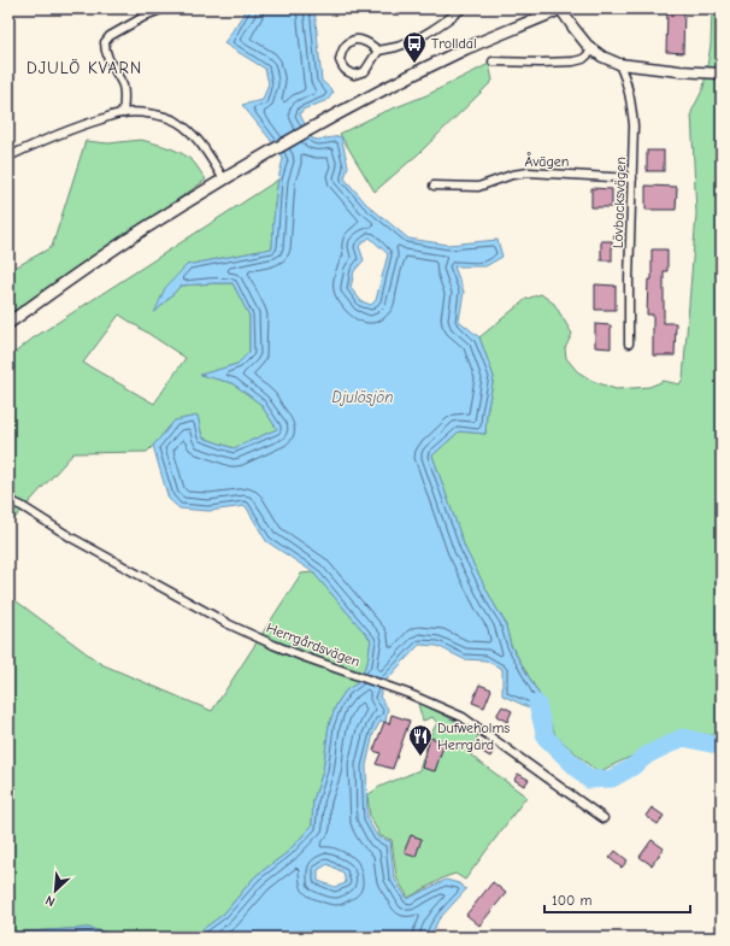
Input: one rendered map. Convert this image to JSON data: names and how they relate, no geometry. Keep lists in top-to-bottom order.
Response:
{
  "streets": {
    "street": ["Åvägen", "Lövbacksvägen", "Herrgårdsvägen"]
  },
  "crossings": [
    ["Åvägen", "Lövbacksvägen"]
  ],
  "districts": ["DJULÖ KVARN"],
  "water": ["Djulösjön"],
  "places": {
    "bus stop": ["Trolldal"],
    "restaurant": ["Dufweholms Herrgård"]
  },
  "scale_bar": "100 m",
  "north": "bottom left"
}
